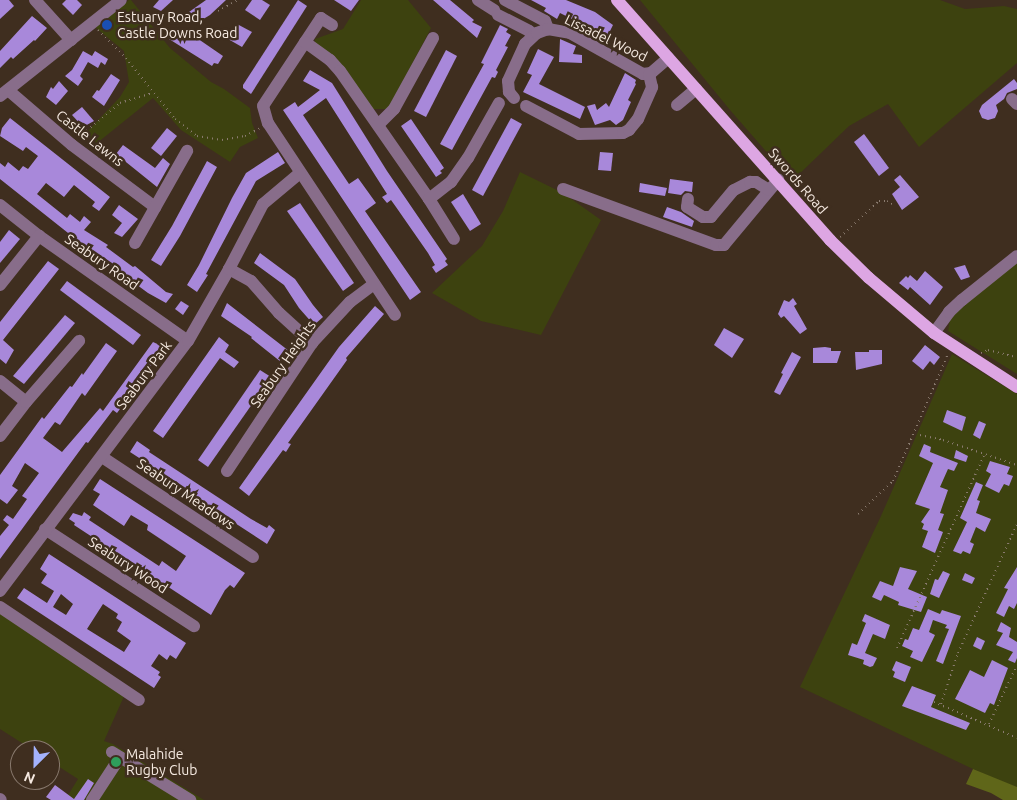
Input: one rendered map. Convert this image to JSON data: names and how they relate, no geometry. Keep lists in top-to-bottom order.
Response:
{
  "streets": {
    "main road": ["Swords Road"],
    "street": [
      "Lissadel Wood",
      "Castle Lawns",
      "Seabury Road",
      "Seabury Heights",
      "Seabury Park",
      "Seabury Meadows",
      "Seabury Wood"
    ]
  },
  "crossings": [
    ["Lissadel Wood", "Swords Road"],
    ["Seabury Road", "Seabury Park"],
    ["Seabury Park", "Seabury Meadows"],
    ["Seabury Park", "Seabury Wood"]
  ],
  "places": ["Estuary Road, Castle Downs Road", "Malahide Rugby Club"],
  "north": "bottom left"
}
